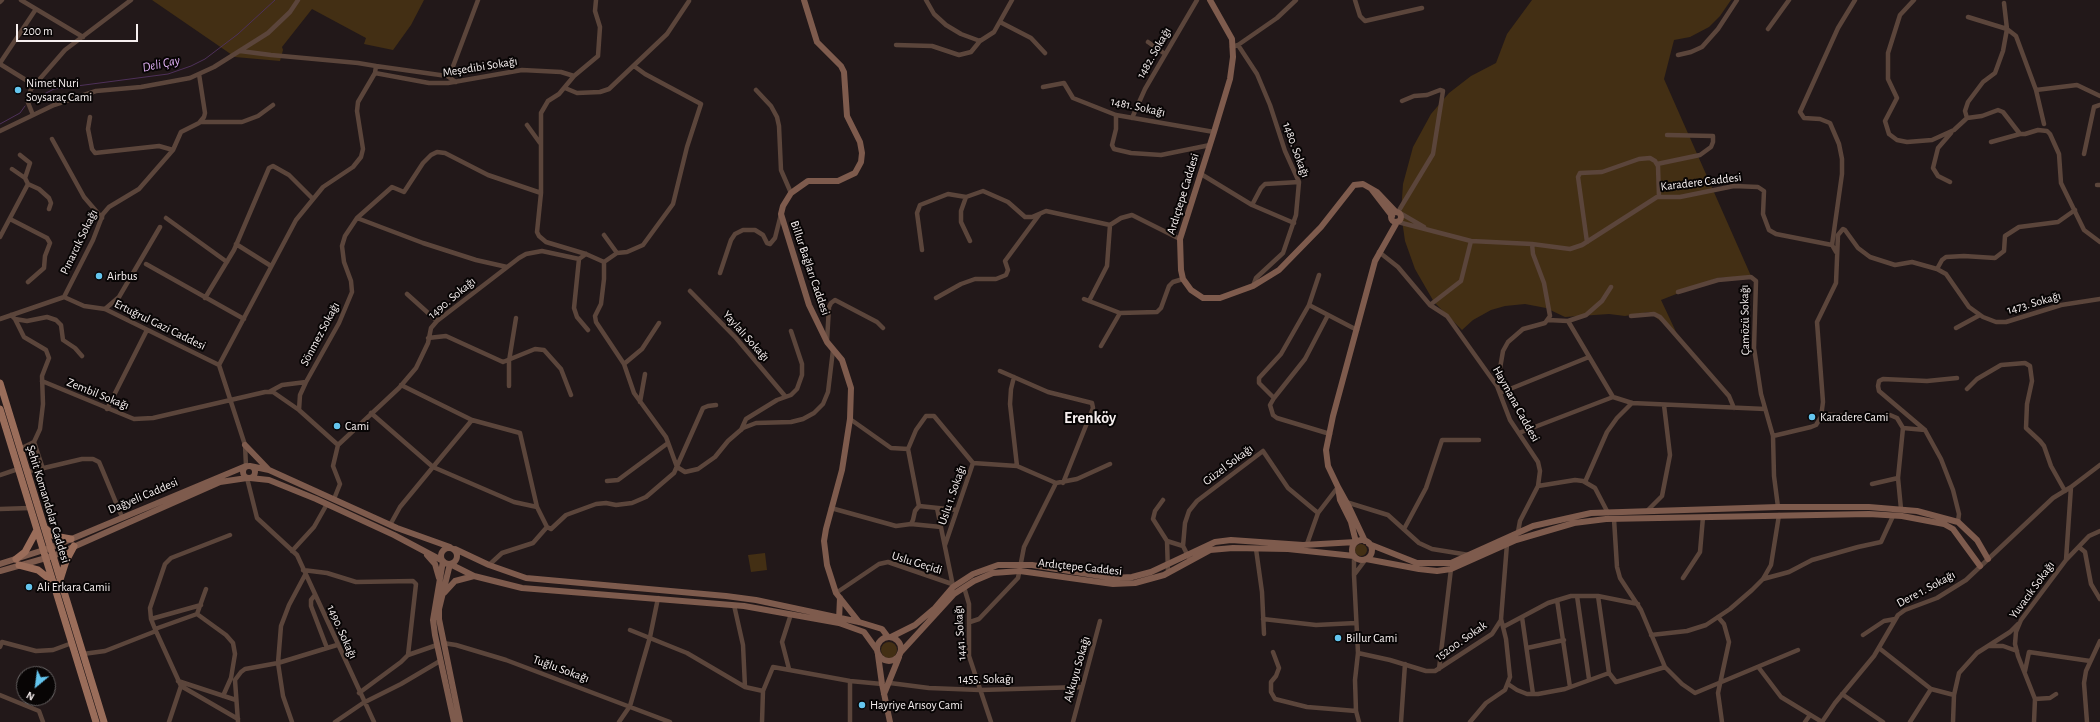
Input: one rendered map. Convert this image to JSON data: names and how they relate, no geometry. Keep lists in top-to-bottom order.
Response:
{
  "streets": {
    "main road": ["Şehit Komandolar Caddesi"],
    "street": [
      "1482. Sokağı",
      "Meşedibi Sokağı",
      "1481. Sokağı",
      "1480. Sokağı",
      "Karadere Caddesi",
      "Ardıçtepe Caddesi",
      "Pınarcık Sokağı",
      "Billur Bağları Caddesi",
      "1490. Sokağı",
      "1473. Sokağı",
      "Çamözü Sokağı",
      "Ertuğrul Gazi Caddesi",
      "Sönmez Sokağı",
      "Yaylalı Sokağı",
      "Zembil Sokağı",
      "Haymana Caddesi",
      "Güzel Sokağı",
      "Uslu 1. Sokağı",
      "Dağyeli Caddesi",
      "Uslu Geçidi",
      "Dere 1. Sokağı",
      "Yuvacık Sokağı",
      "1441. Sokağı",
      "15200. Sokak",
      "Tuğlu Sokağı",
      "Akkuyu Sokağı",
      "1455. Sokağı"
    ]
  },
  "crossings": [
    ["1482. Sokağı", "1481. Sokağı"],
    ["1481. Sokağı", "Ardıçtepe Caddesi"],
    ["1480. Sokağı", "Ardıçtepe Caddesi"],
    ["Ardıçtepe Caddesi", "Uslu 1. Sokağı"],
    ["Ardıçtepe Caddesi", "1441. Sokağı"],
    ["Pınarcık Sokağı", "Ertuğrul Gazi Caddesi"],
    ["Billur Bağları Caddesi", "Uslu Geçidi"],
    ["1490. Sokağı", "Dağyeli Caddesi"],
    ["Sönmez Sokağı", "Zembil Sokağı"],
    ["Uslu 1. Sokağı", "Uslu Geçidi"],
    ["Dağyeli Caddesi", "Şehit Komandolar Caddesi"],
    ["1441. Sokağı", "1455. Sokağı"],
    ["Akkuyu Sokağı", "1455. Sokağı"]
  ],
  "districts": ["Erenköy"],
  "water": ["Deli Çay"],
  "places": [
    "Nimet Nuri Soysaraç Cami",
    "Airbus",
    "Karadere Cami",
    "Cami",
    "Ali Erkara Camii",
    "Billur Cami",
    "Hayriye Arısoy Cami"
  ],
  "scale_bar": "200 m",
  "north": "bottom left"
}
